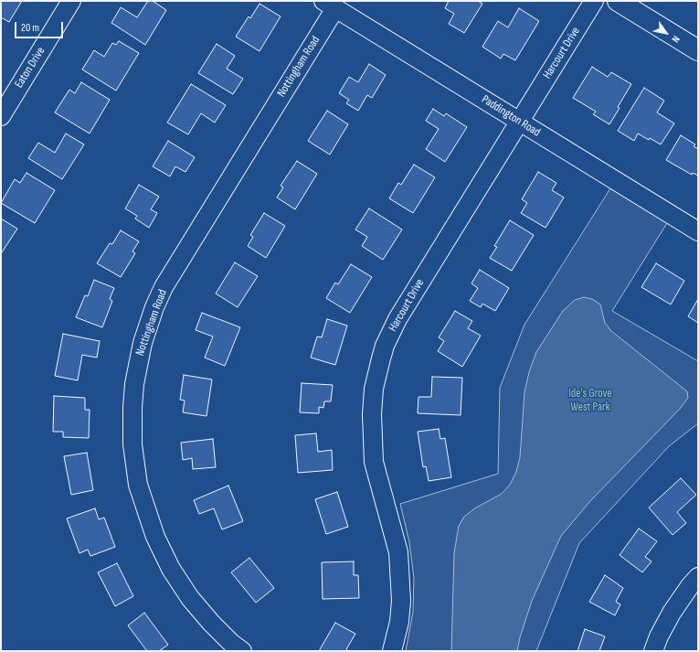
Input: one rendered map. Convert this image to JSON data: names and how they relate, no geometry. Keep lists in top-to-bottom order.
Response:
{
  "streets": {
    "street": [
      "Harcourt Drive",
      "Nottingham Road",
      "Eaton Drive",
      "Paddington Road"
    ]
  },
  "crossings": [
    ["Harcourt Drive", "Paddington Road"],
    ["Nottingham Road", "Paddington Road"]
  ],
  "parks": ["Ide's Grove West Park"],
  "scale_bar": "20 m",
  "north": "bottom right"
}
